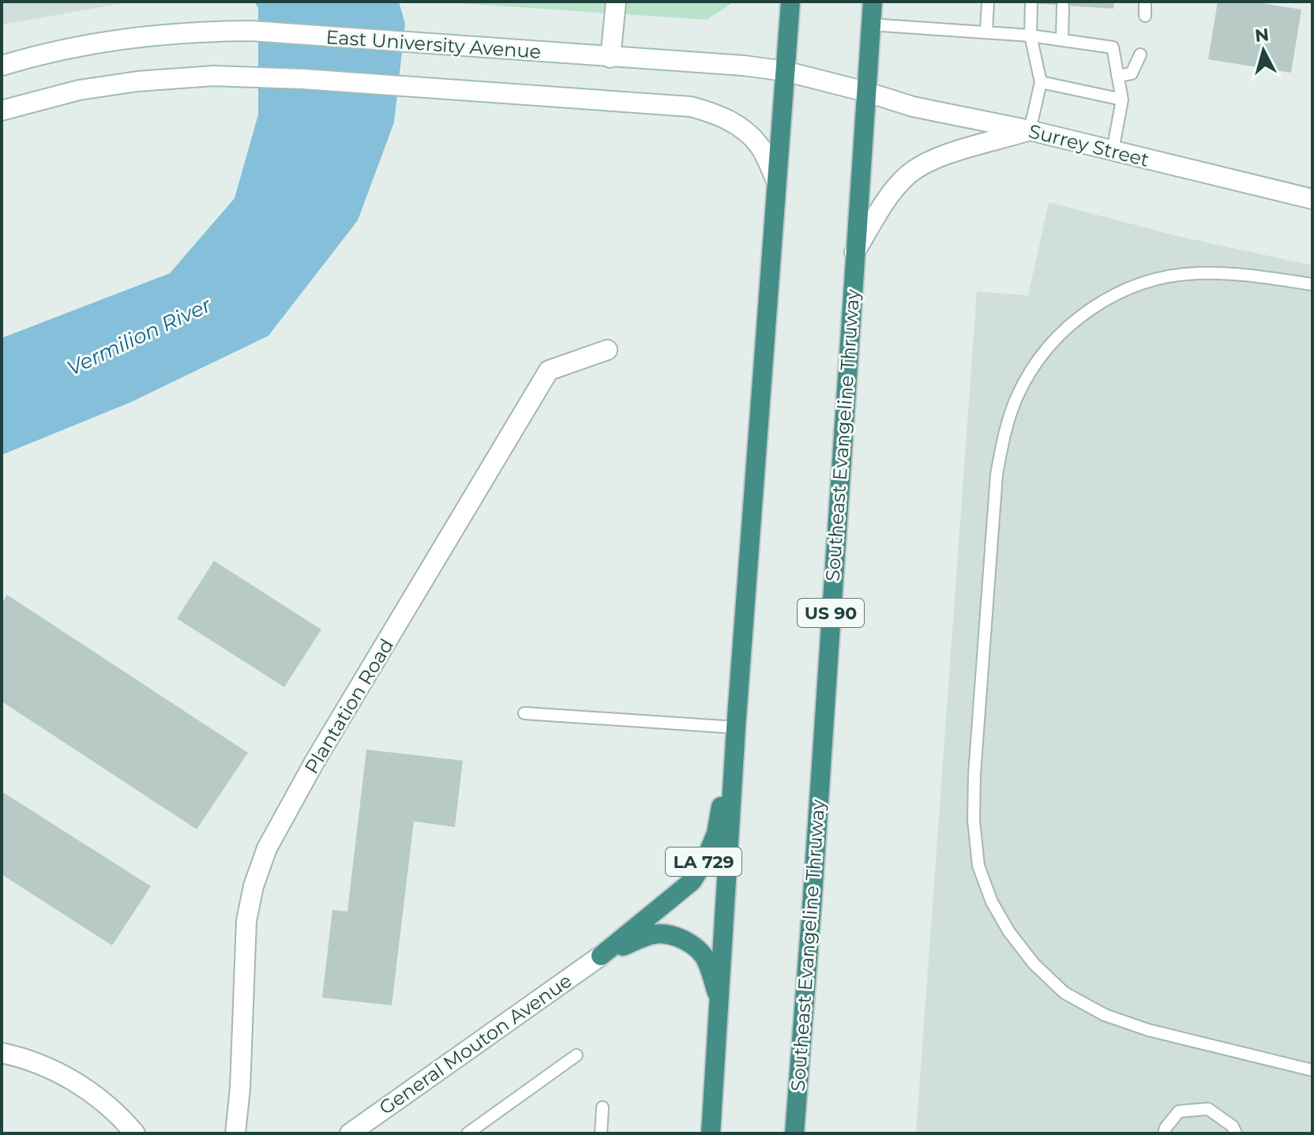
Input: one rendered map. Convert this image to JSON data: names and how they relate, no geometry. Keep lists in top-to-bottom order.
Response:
{
  "streets": {
    "highway": ["Southeast Evangeline Thruway", "US 90", "LA 729"],
    "street": [
      "East University Avenue",
      "Surrey Street",
      "Plantation Road",
      "General Mouton Avenue"
    ]
  },
  "crossings": [
    ["East University Avenue", "Surrey Street"],
    ["East University Avenue", "Southeast Evangeline Thruway"],
    ["Surrey Street", "Southeast Evangeline Thruway"],
    ["LA 729", "General Mouton Avenue"]
  ],
  "water": ["Vermilion River"],
  "north": "top"
}
